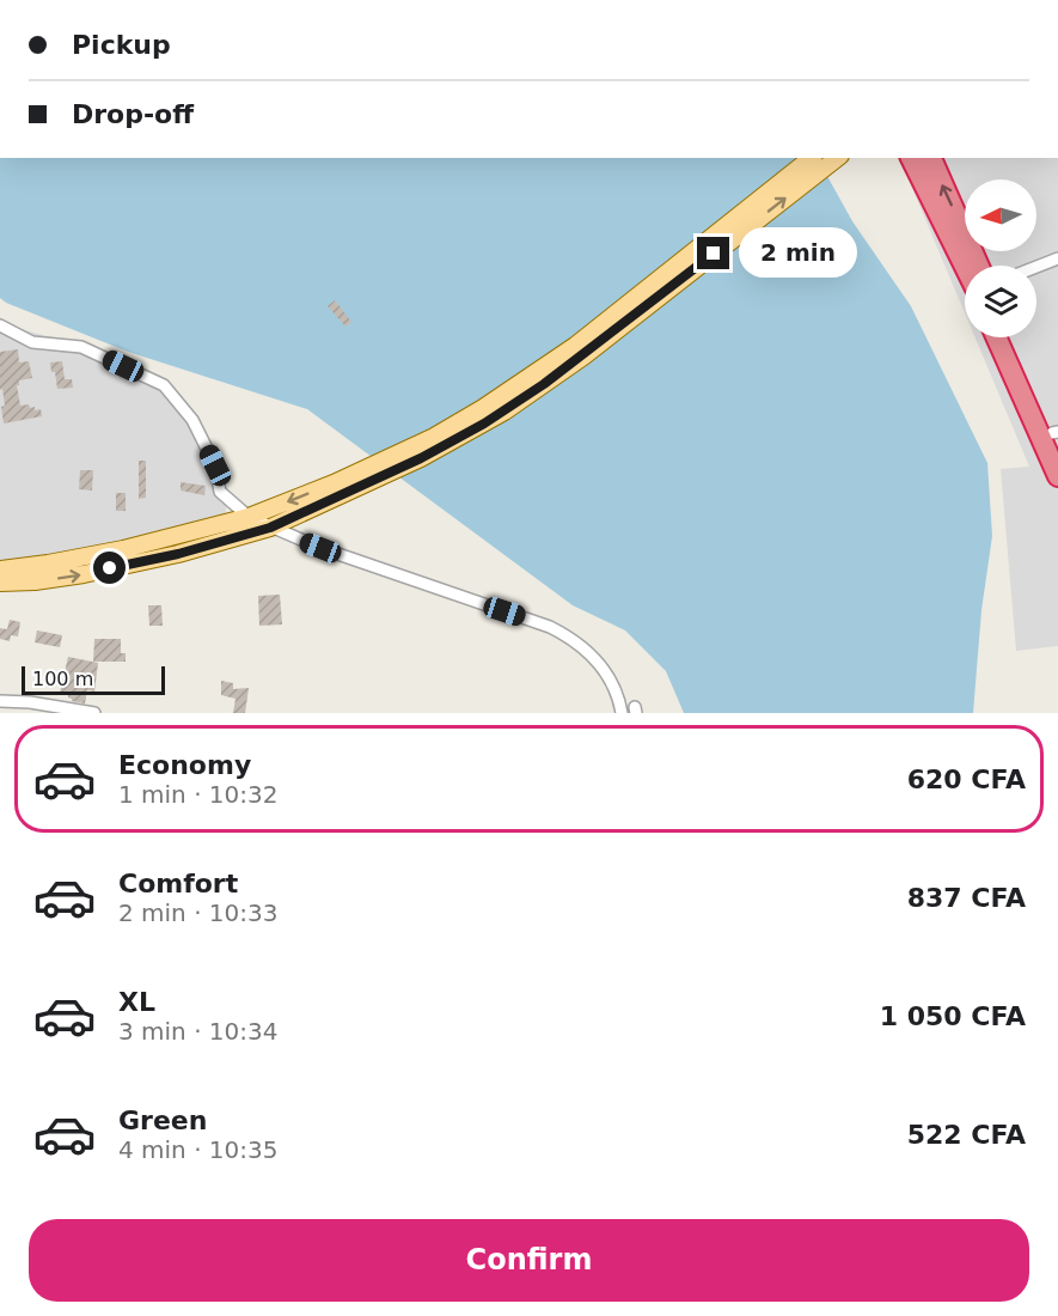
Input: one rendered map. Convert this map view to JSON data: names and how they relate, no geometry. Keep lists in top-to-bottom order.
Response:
{
  "scale_bar": "100 m",
  "north": "left",
  "page": {
    "banner": ["Pickup", "Drop-off"],
    "bubble": "2 min",
    "scale": "100 m",
    "list": [
      {
        "name": "Economy",
        "note": "1 min · 10:32",
        "value": "620 CFA"
      },
      {
        "name": "Comfort",
        "note": "2 min · 10:33",
        "value": "837 CFA"
      },
      {
        "name": "XL",
        "note": "3 min · 10:34",
        "value": "1 050 CFA"
      },
      {
        "name": "Green",
        "note": "4 min · 10:35",
        "value": "522 CFA"
      }
    ],
    "buttons": "Confirm"
  }
}
